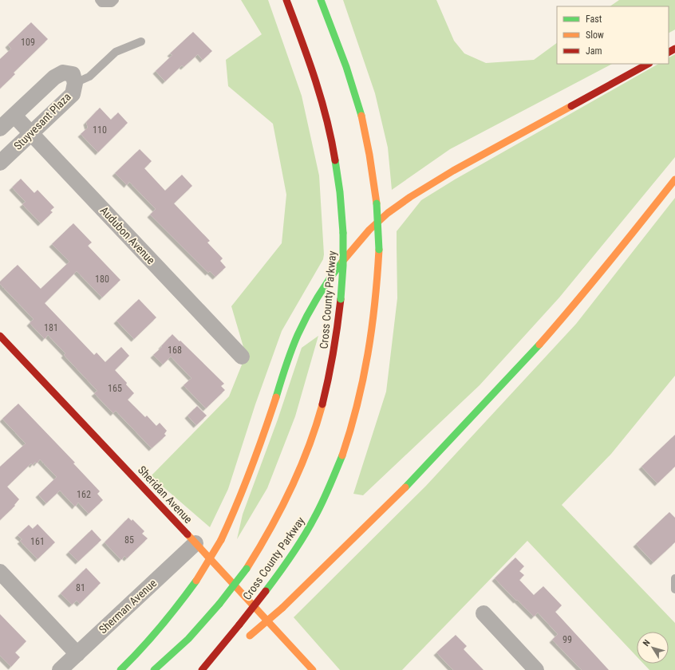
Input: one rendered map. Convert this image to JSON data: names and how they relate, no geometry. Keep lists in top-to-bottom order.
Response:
{
  "streets": {
    "main road": ["Cross County Parkway", "Sheridan Avenue"],
    "street": ["Stuyvesant Plaza", "Audubon Avenue", "Sherman Avenue"]
  },
  "crossings": [
    ["Stuyvesant Plaza", "Audubon Avenue"],
    ["Sheridan Avenue", "Sherman Avenue"]
  ],
  "house_numbers": [
    "109",
    "110",
    "180",
    "181",
    "168",
    "165",
    "162",
    "85",
    "161",
    "81",
    "99"
  ],
  "legend": ["Fast", "Slow", "Jam"],
  "north": "top left"
}
